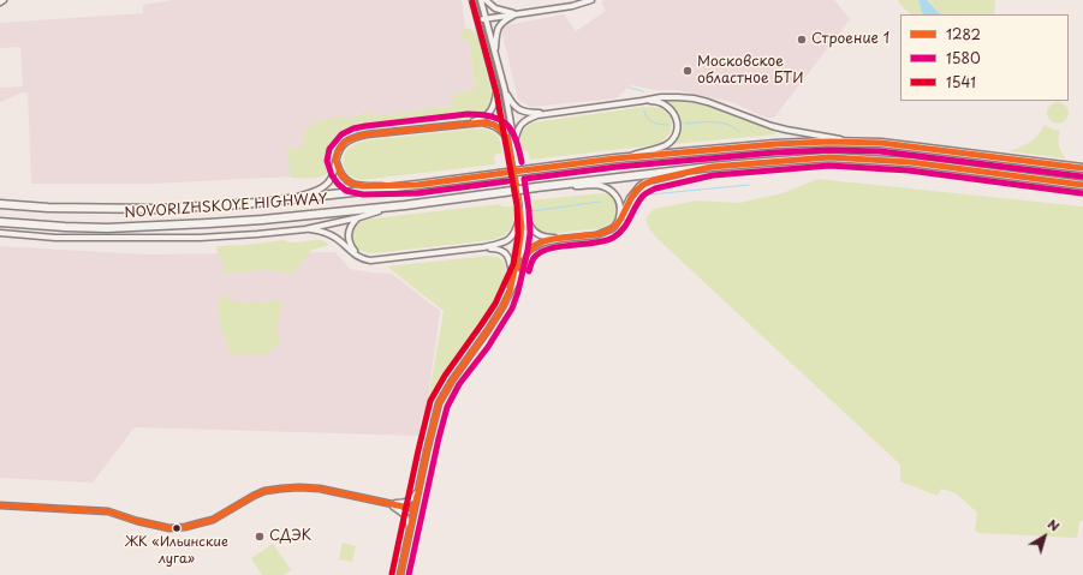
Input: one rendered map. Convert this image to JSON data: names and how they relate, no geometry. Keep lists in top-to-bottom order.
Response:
{
  "streets": {
    "highway": ["NOVORIZHSKOYE HIGHWAY"]
  },
  "places": [
    "Строение 1",
    "Московское областное БТИ",
    "ЖК «Ильинские луга»",
    "СДЭК"
  ],
  "lines": ["transit line 1541", "transit line 1580", "transit line 1282"],
  "legend": ["1282", "1580", "1541"],
  "north": "top right"
}
